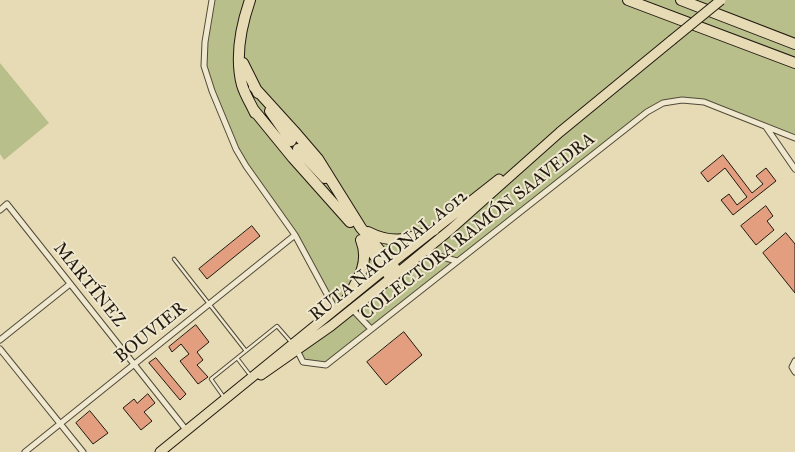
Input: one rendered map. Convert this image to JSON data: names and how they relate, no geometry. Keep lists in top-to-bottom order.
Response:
{
  "streets": {
    "main road": ["RUTA NACIONAL A012"],
    "street": ["COLECTORA RAMÓN SAAVEDRA", "MARTÍNEZ", "BOUVIER"]
  },
  "crossings": [
    ["COLECTORA RAMÓN SAAVEDRA", "RUTA NACIONAL A012"],
    ["RUTA NACIONAL A012", "MARTÍNEZ"],
    ["MARTÍNEZ", "BOUVIER"]
  ]
}
